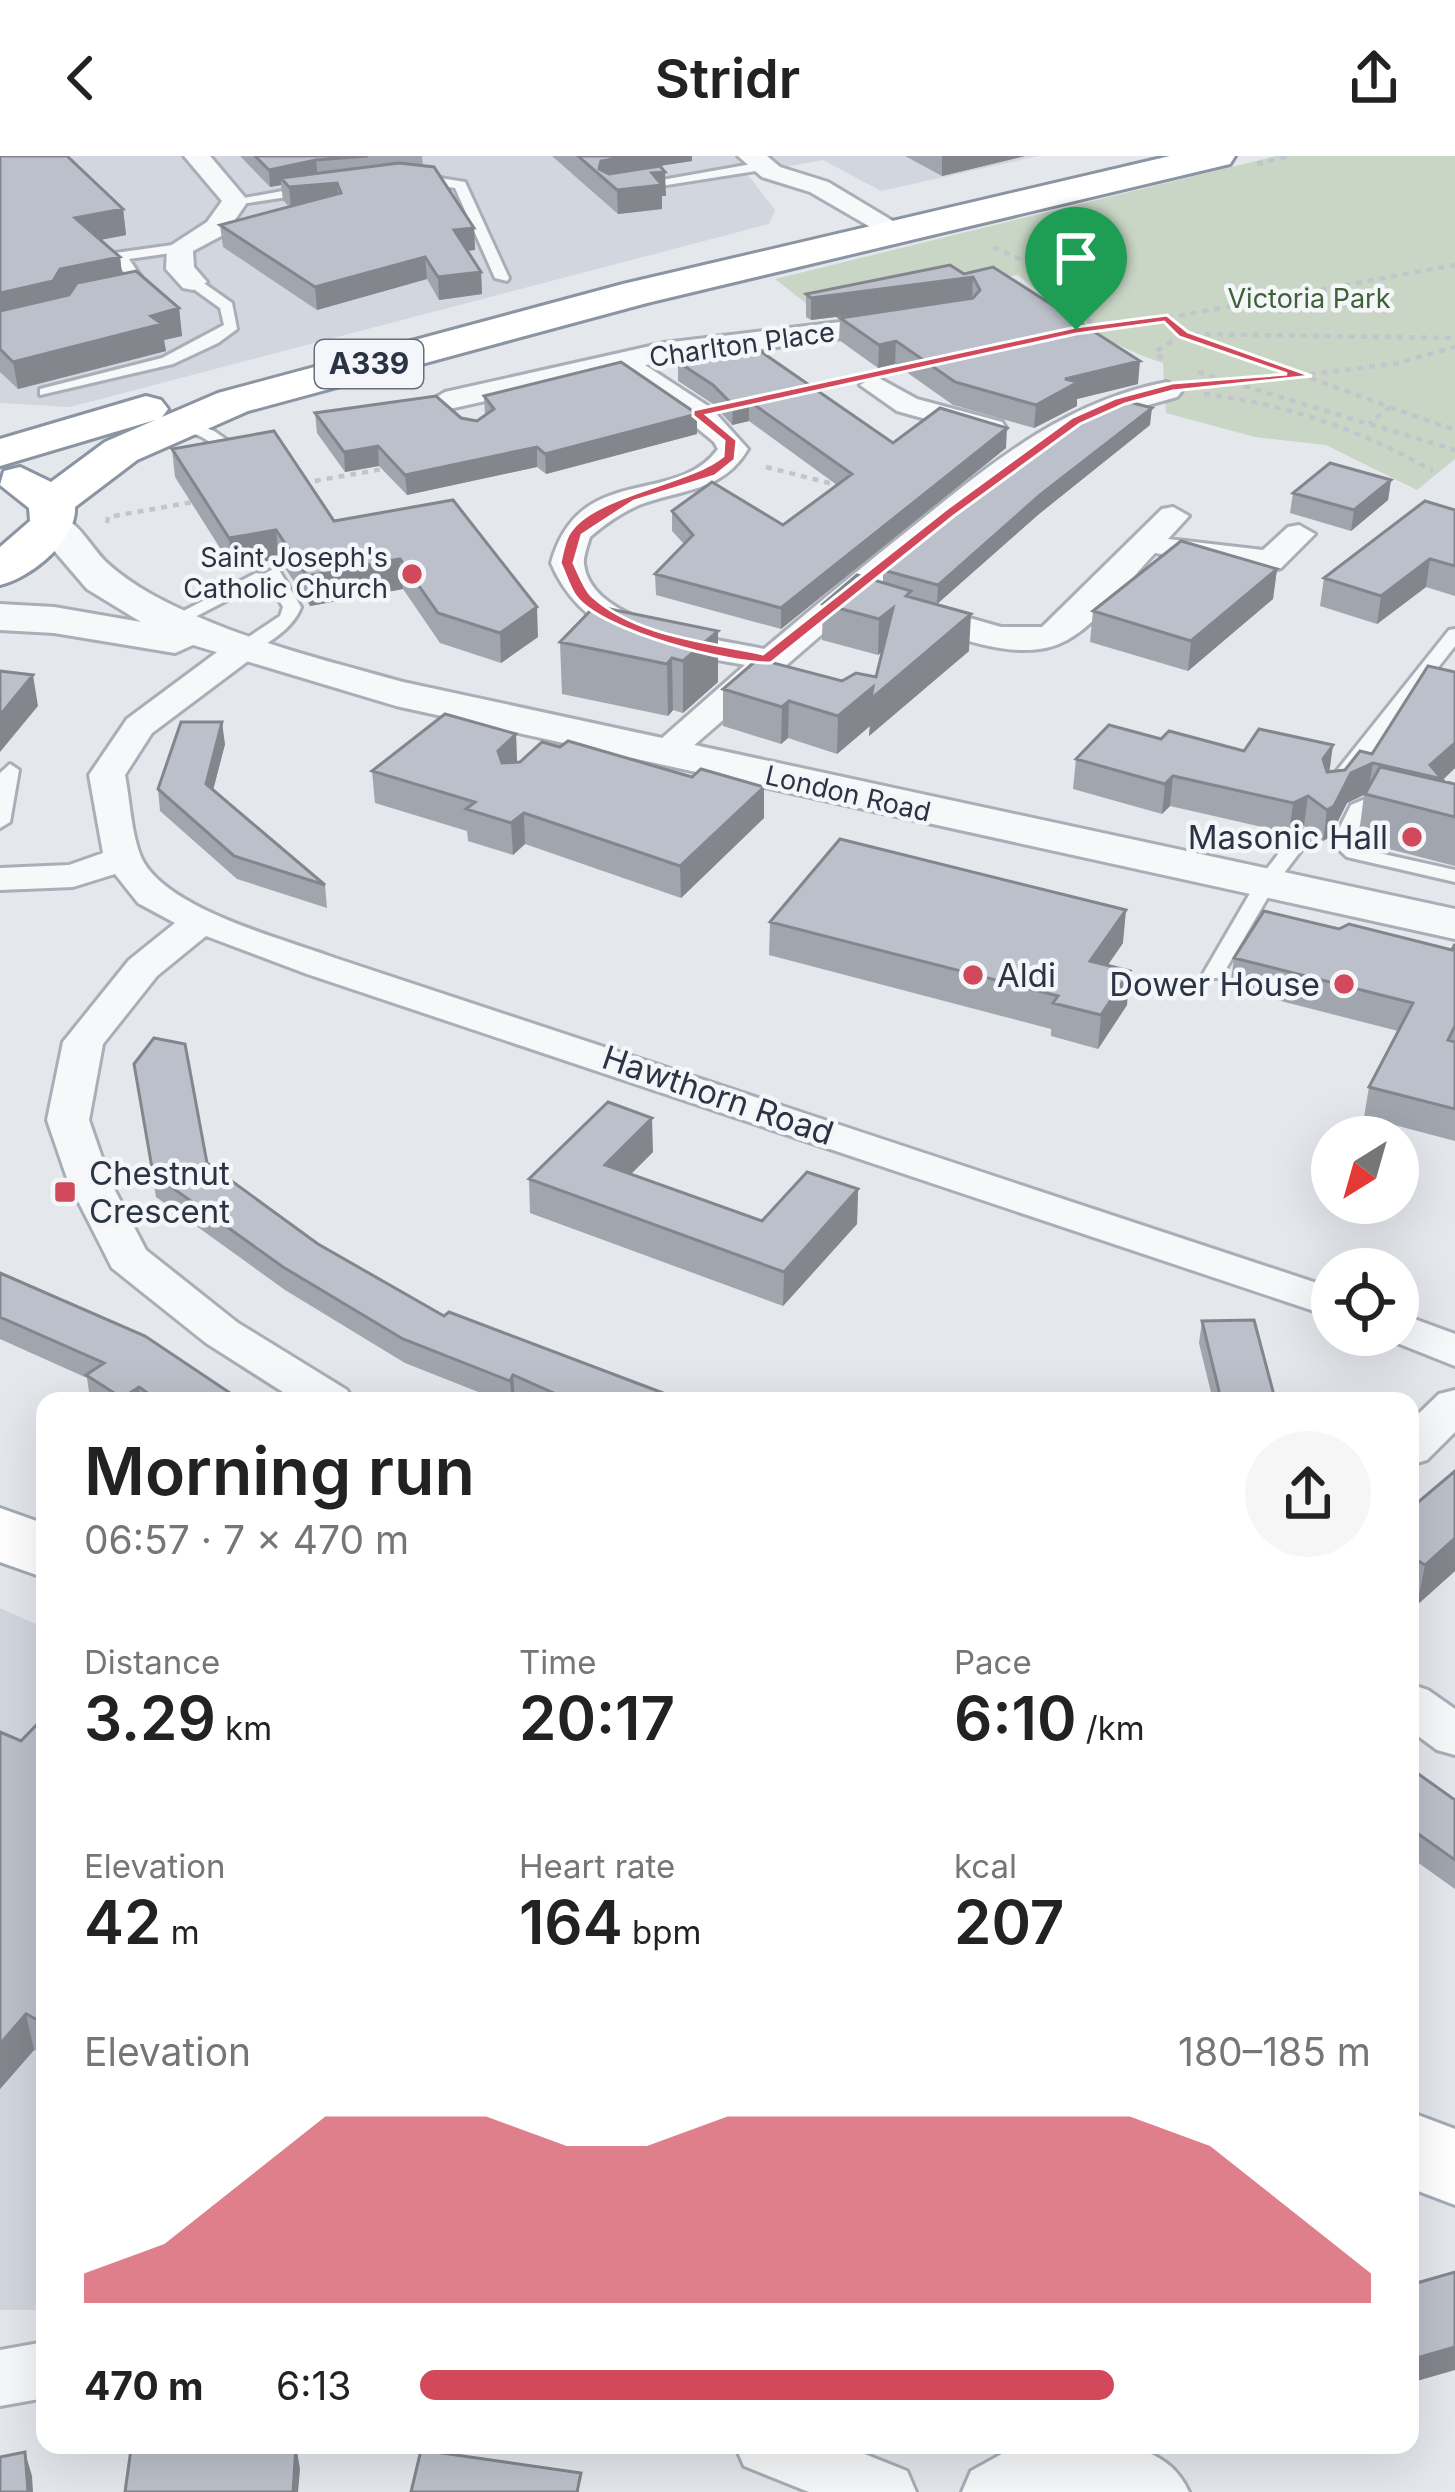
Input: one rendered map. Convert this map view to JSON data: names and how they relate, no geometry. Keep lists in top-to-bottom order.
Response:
{
  "streets": {
    "main road": ["A339"],
    "street": ["Charlton Place", "London Road", "Hawthorn Road"]
  },
  "crossings": [
    ["A339", "London Road"]
  ],
  "parks": ["Victoria Park"],
  "places": {
    "other": [
      "Saint Joseph's Catholic Church",
      "Masonic Hall",
      "Aldi",
      "Dower House"
    ],
    "transit": ["Chestnut Crescent"]
  },
  "north": "bottom left",
  "page": {
    "header": "Stridr",
    "heading": ["Morning run", "06:57 · 7 × 470 m"],
    "stats": [
      ["Distance", "3.29 km"],
      ["Time", "20:17"],
      ["Pace", "6:10 /km"],
      ["Elevation", "42 m"],
      ["Heart rate", "164 bpm"],
      ["kcal", "207"]
    ],
    "chart": ["Elevation", "180–185 m"],
    "list": [
      {
        "name": "470 m",
        "note": "6:13"
      }
    ]
  }
}
